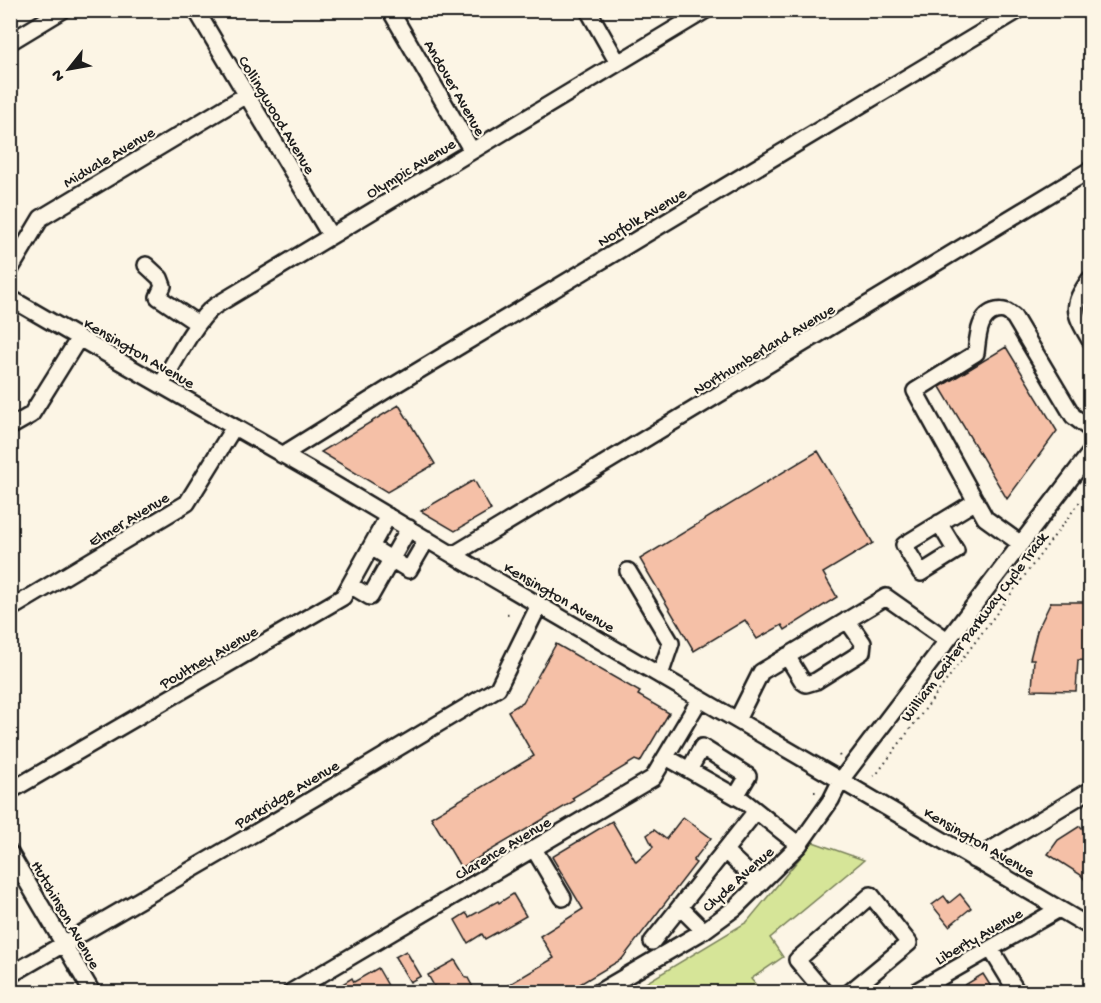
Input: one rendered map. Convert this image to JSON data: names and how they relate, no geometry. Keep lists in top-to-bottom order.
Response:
{
  "streets": {
    "street": [
      "Andover Avenue",
      "Collingwood Avenue",
      "Midvale Avenue",
      "Olympic Avenue",
      "Norfolk Avenue",
      "Northumberland Avenue",
      "Kensington Avenue",
      "Elmer Avenue",
      "Poultney Avenue",
      "Parkridge Avenue",
      "Clarence Avenue",
      "Clyde Avenue",
      "Hutchinson Avenue",
      "Liberty Avenue"
    ],
    "path": ["William Gaiter Parkway Cycle Track"]
  },
  "crossings": [
    ["Andover Avenue", "Olympic Avenue"],
    ["Collingwood Avenue", "Midvale Avenue"],
    ["Collingwood Avenue", "Olympic Avenue"],
    ["Olympic Avenue", "Kensington Avenue"],
    ["Norfolk Avenue", "Kensington Avenue"],
    ["Northumberland Avenue", "Kensington Avenue"],
    ["Kensington Avenue", "Elmer Avenue"],
    ["Kensington Avenue", "Poultney Avenue"],
    ["Kensington Avenue", "Parkridge Avenue"],
    ["Kensington Avenue", "Clarence Avenue"],
    ["Kensington Avenue", "Clyde Avenue"],
    ["Kensington Avenue", "Liberty Avenue"],
    ["Parkridge Avenue", "Hutchinson Avenue"]
  ],
  "north": "bottom left"
}
